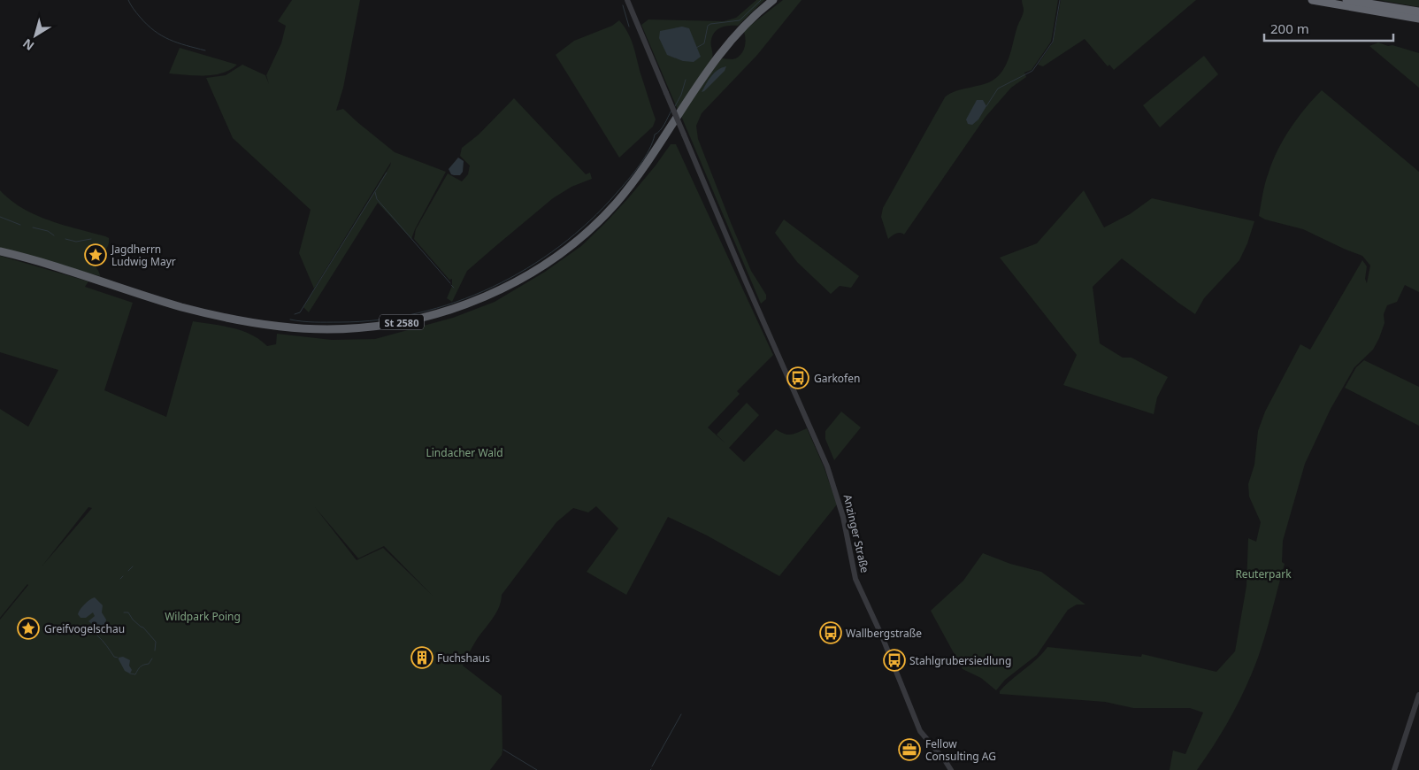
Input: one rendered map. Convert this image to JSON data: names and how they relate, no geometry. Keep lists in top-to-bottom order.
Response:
{
  "streets": {
    "highway": ["St 2580"],
    "street": ["Anzinger Straße"]
  },
  "parks": ["Lindacher Wald", "Reuterpark", "Wildpark Poing"],
  "places": {
    "place": ["Jagdherrn Ludwig Mayr", "Greifvogelschau"],
    "bus stop": ["Garkofen", "Wallbergstraße", "Stahlgrubersiedlung"],
    "building": ["Fuchshaus"],
    "office": ["Fellow Consulting AG"]
  },
  "scale_bar": "200 m",
  "north": "bottom left"
}
